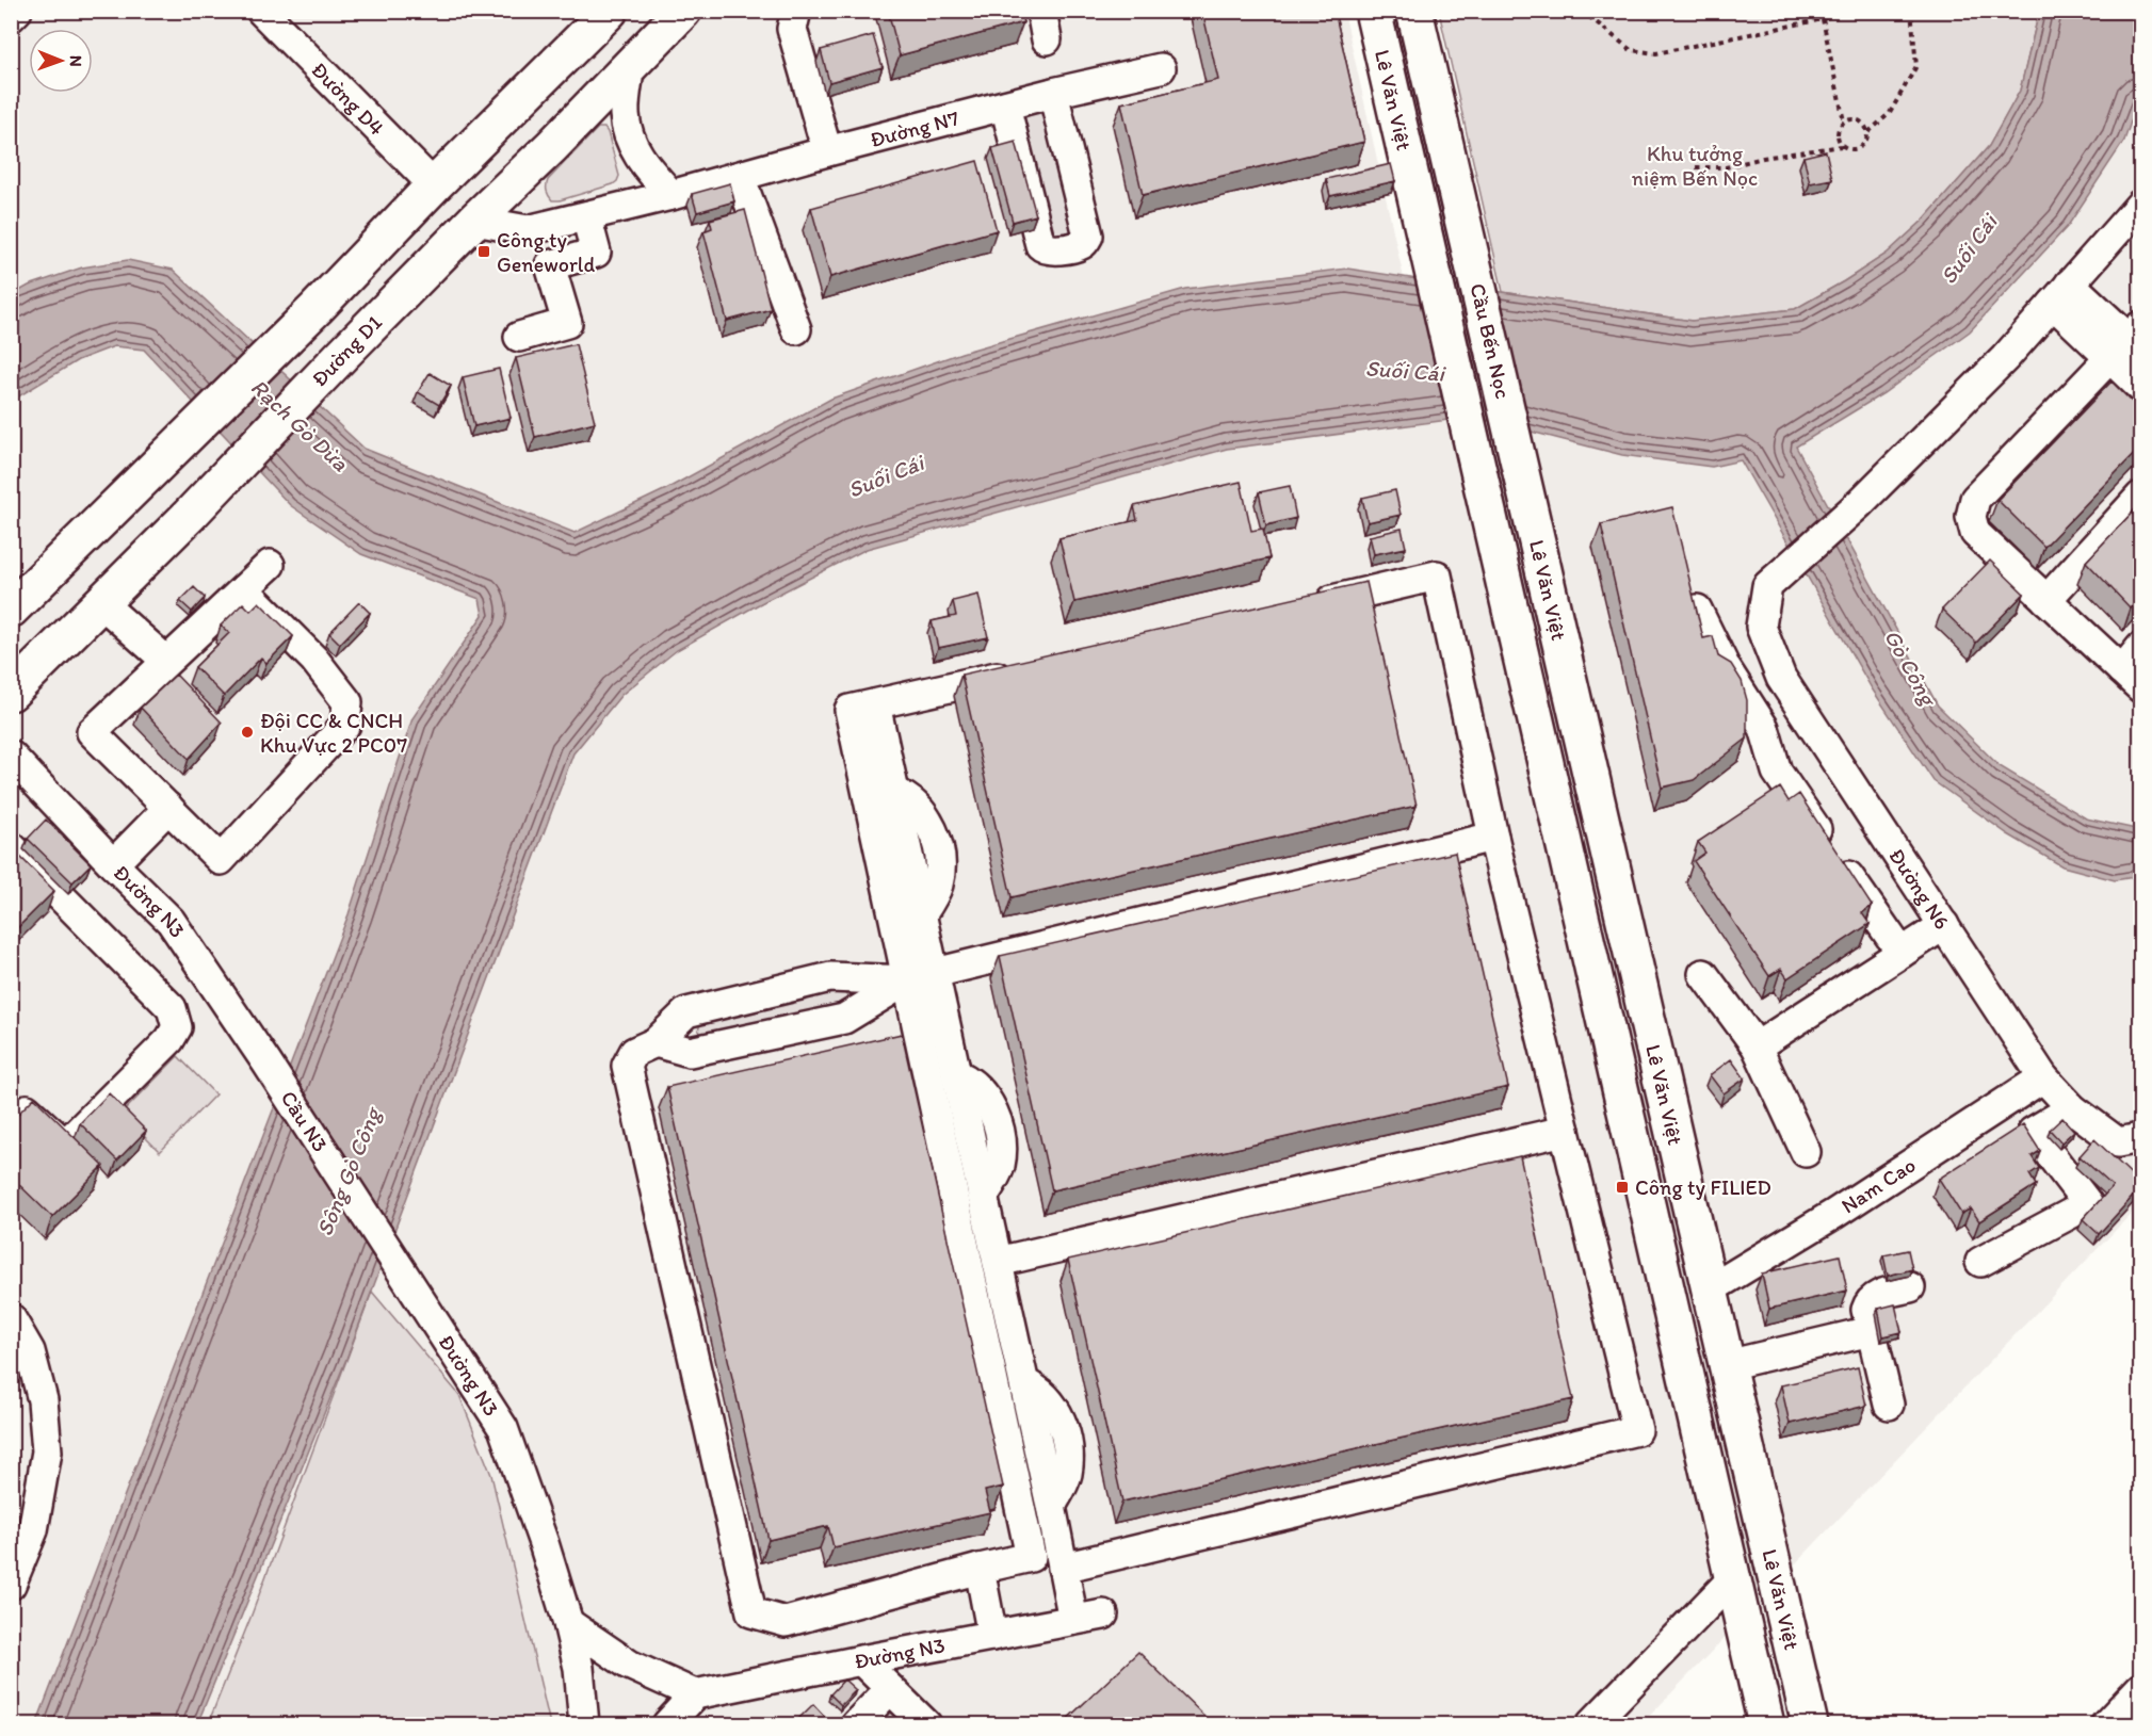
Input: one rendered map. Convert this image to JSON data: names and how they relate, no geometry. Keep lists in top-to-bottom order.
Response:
{
  "streets": {
    "main road": ["Lê Văn Việt", "Cầu Bến Nọc", "Đường D1"],
    "street": [
      "Đường D4",
      "Đường N7",
      "Đường N6",
      "Đường N3",
      "Cầu N3",
      "Nam Cao"
    ]
  },
  "crossings": [
    ["Lê Văn Việt", "Cầu Bến Nọc"],
    ["Lê Văn Việt", "Nam Cao"],
    ["Đường N7", "Đường D1"],
    ["Đường N6", "Nam Cao"],
    ["Đường N3", "Cầu N3"]
  ],
  "water": [
    "Suối Cái",
    "Rạch Gò Dừa",
    "Gò Công",
    "Sông Gò Công"
  ],
  "parks": ["Khu tưởng niệm Bến Nọc"],
  "places": {
    "transit": ["Công ty Geneworld", "Công ty FILIED"],
    "other": ["Đội CC & CNCH Khu Vực 2 PC07"]
  },
  "north": "right"
}
